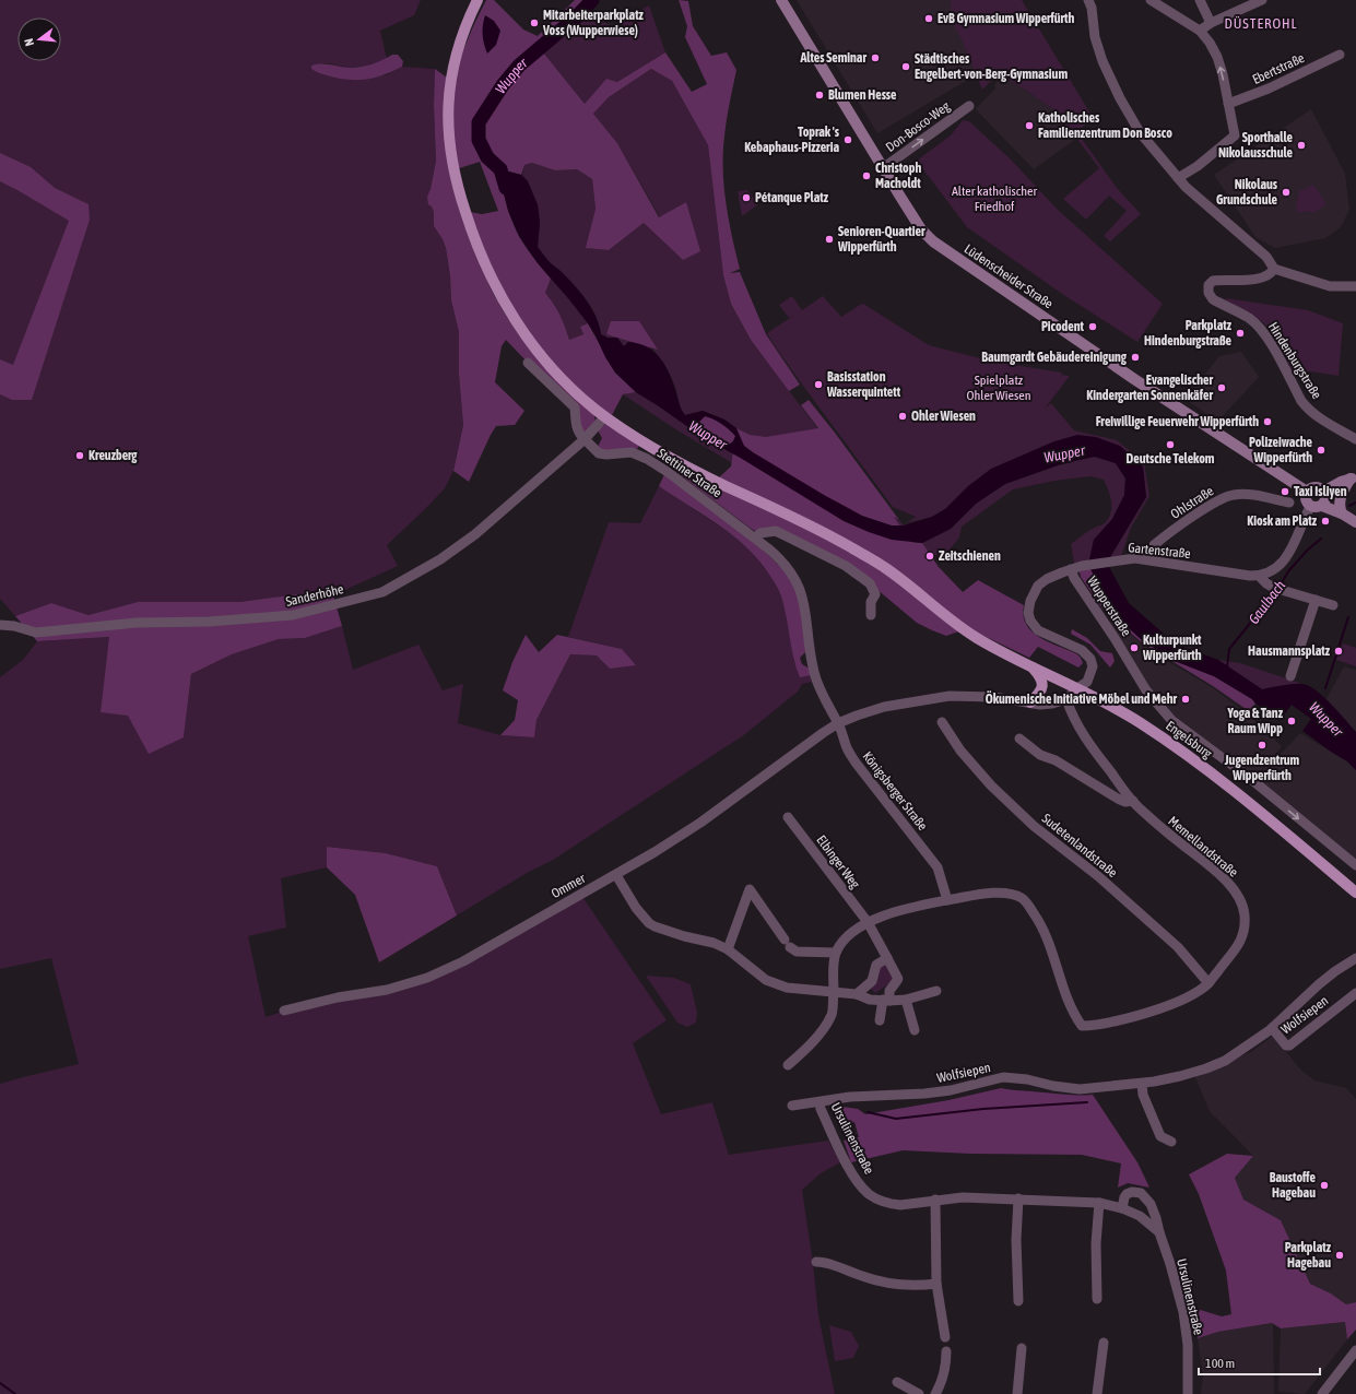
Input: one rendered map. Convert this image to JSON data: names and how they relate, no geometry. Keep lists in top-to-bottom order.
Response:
{
  "streets": {
    "main road": ["Lüdenscheider Straße", "Engelsburg"],
    "street": [
      "Ebertstraße",
      "Don-Bosco-Weg",
      "Hindenburgstraße",
      "Stettiner Straße",
      "Ohlstraße",
      "Gartenstraße",
      "Sanderhöhe",
      "Wupperstraße",
      "Königsberger Straße",
      "Sudetenlandstraße",
      "Memellandstraße",
      "Elbinger Weg",
      "Ommer",
      "Wolfsiepen",
      "Ursulinenstraße"
    ]
  },
  "crossings": [
    ["Don-Bosco-Weg", "Lüdenscheider Straße"],
    ["Stettiner Straße", "Sanderhöhe"],
    ["Stettiner Straße", "Königsberger Straße"],
    ["Stettiner Straße", "Ommer"],
    ["Ohlstraße", "Gartenstraße"],
    ["Gartenstraße", "Wupperstraße"],
    ["Gartenstraße", "Engelsburg"],
    ["Königsberger Straße", "Memellandstraße"],
    ["Königsberger Straße", "Ommer"],
    ["Sudetenlandstraße", "Memellandstraße"],
    ["Wolfsiepen", "Ursulinenstraße"]
  ],
  "one_way": ["Don-Bosco-Weg", "Wupperstraße"],
  "districts": ["DÜSTEROHL"],
  "water": ["Wupper", "Gaulbach"],
  "parks": ["Alter katholischer Friedhof", "Spielplatz Ohler Wiesen"],
  "places": [
    "EvB Gymnasium Wipperfürth",
    "Mitarbeiterparkplatz Voss (Wupperwiese)",
    "Altes Seminar",
    "Städtisches Engelbert-von-Berg-Gymnasium",
    "Blumen Hesse",
    "Katholisches Familienzentrum Don Bosco",
    "Toprak 's Kebaphaus-Pizzeria",
    "Sporthalle Nikolausschule",
    "Christoph Macholdt",
    "Nikolaus Grundschule",
    "Pétanque Platz",
    "Senioren-Quartier Wipperfürth",
    "Picodent",
    "Parkplatz Hindenburgstraße",
    "Baumgardt Gebäudereinigung",
    "Basisstation Wasserquintett",
    "Evangelischer Kindergarten Sonnenkäfer",
    "Ohler Wiesen",
    "Freiwillige Feuerwehr Wipperfürth",
    "Deutsche Telekom",
    "Polizeiwache Wipperfürth",
    "Kreuzberg",
    "Taxi Isliyen",
    "Kiosk am Platz",
    "Zeitschienen",
    "Kulturpunkt Wipperfürth",
    "Hausmannsplatz",
    "Ökumenische Initiative Möbel und Mehr",
    "Yoga & Tanz Raum Wipp",
    "Jugendzentrum Wipperfürth",
    "Baustoffe Hagebau",
    "Parkplatz Hagebau"
  ],
  "scale_bar": "100 m",
  "north": "left"
}
